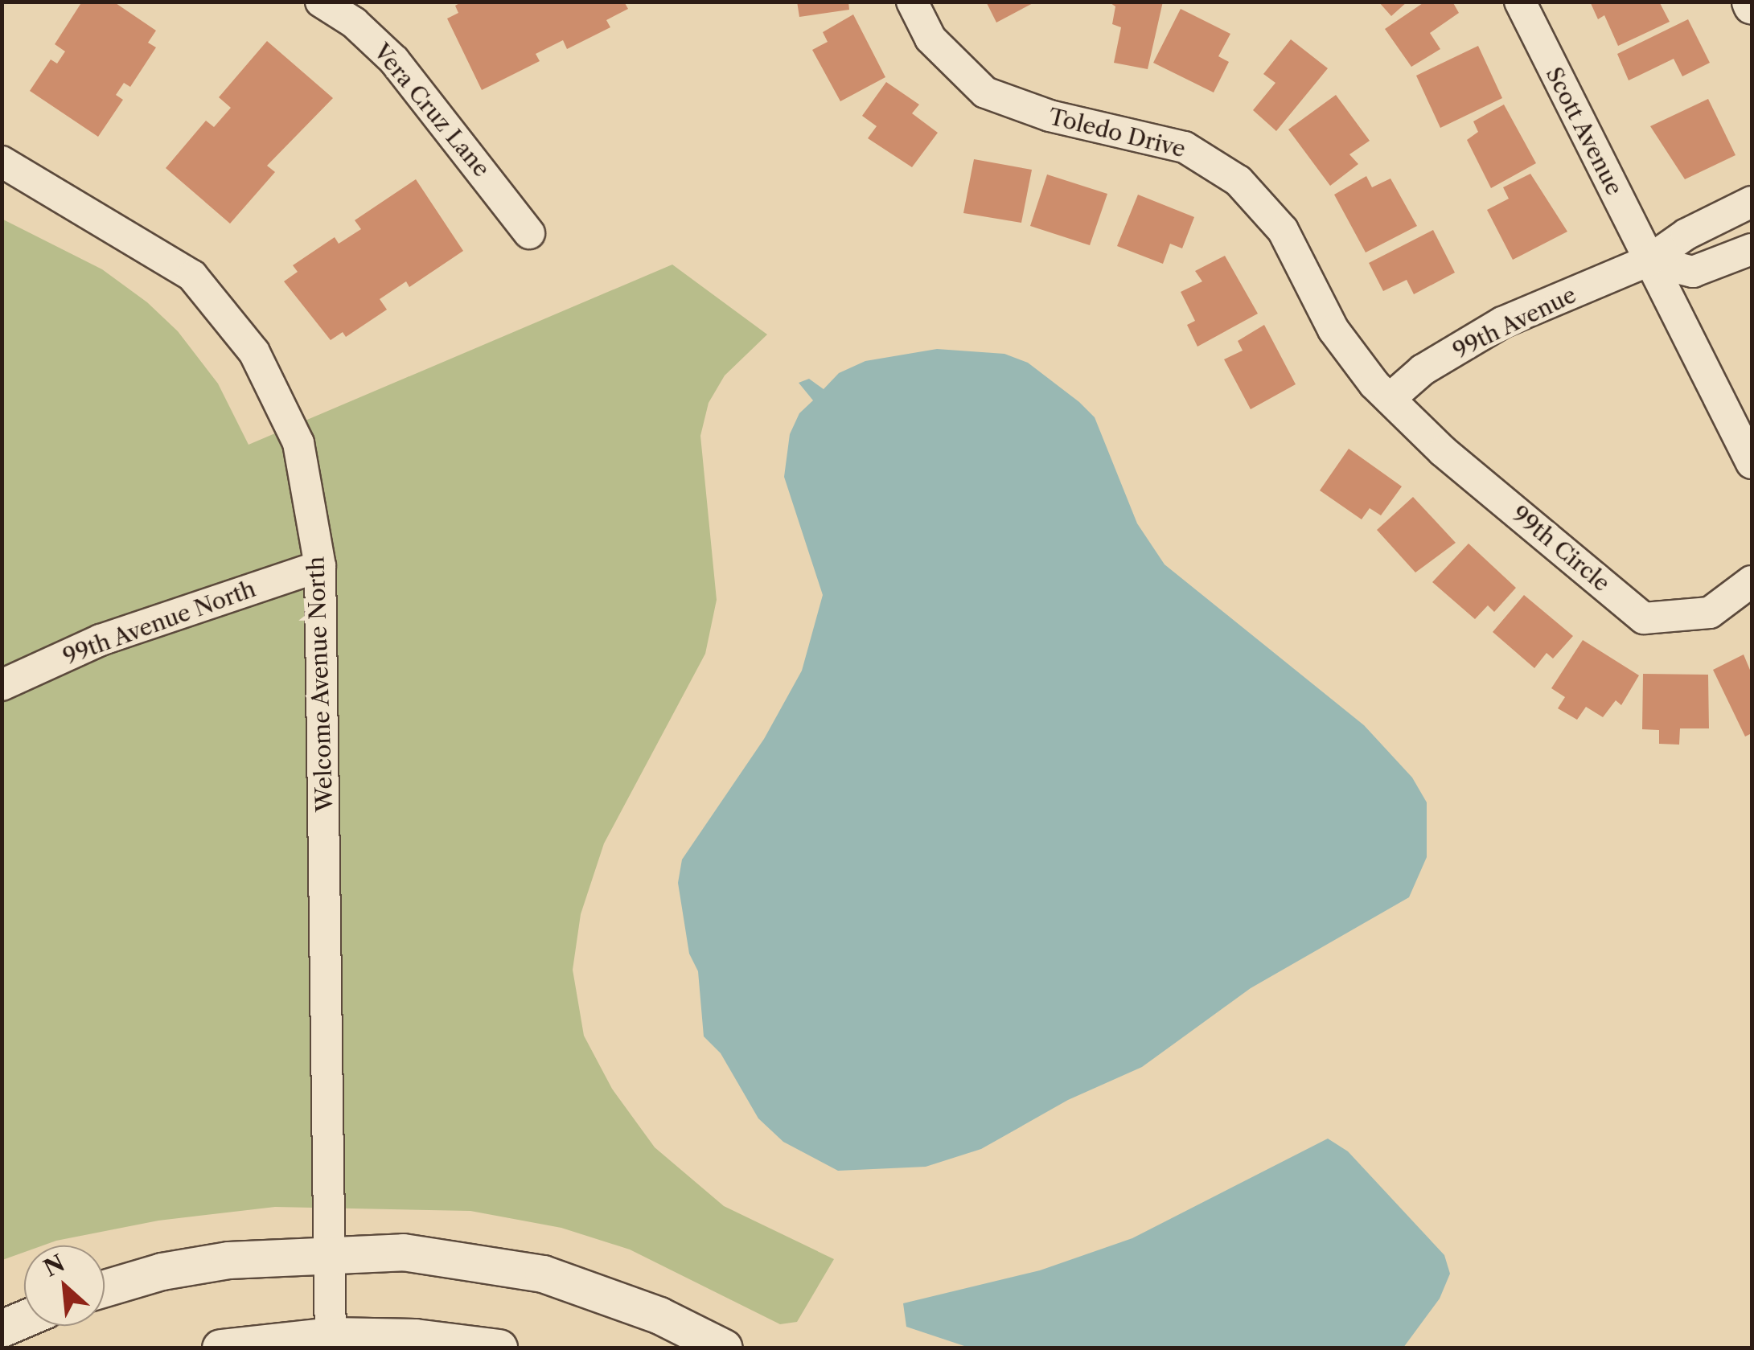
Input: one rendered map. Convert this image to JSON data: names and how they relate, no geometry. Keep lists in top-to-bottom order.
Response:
{
  "streets": {
    "street": [
      "Vera Cruz Lane",
      "Scott Avenue",
      "Toledo Drive",
      "99th Avenue",
      "99th Circle",
      "99th Avenue North",
      "Welcome Avenue North"
    ]
  },
  "crossings": [
    ["Scott Avenue", "99th Avenue"],
    ["Toledo Drive", "99th Avenue"],
    ["Toledo Drive", "99th Circle"],
    ["99th Avenue", "99th Circle"],
    ["99th Avenue North", "Welcome Avenue North"]
  ],
  "north": "top left"
}
